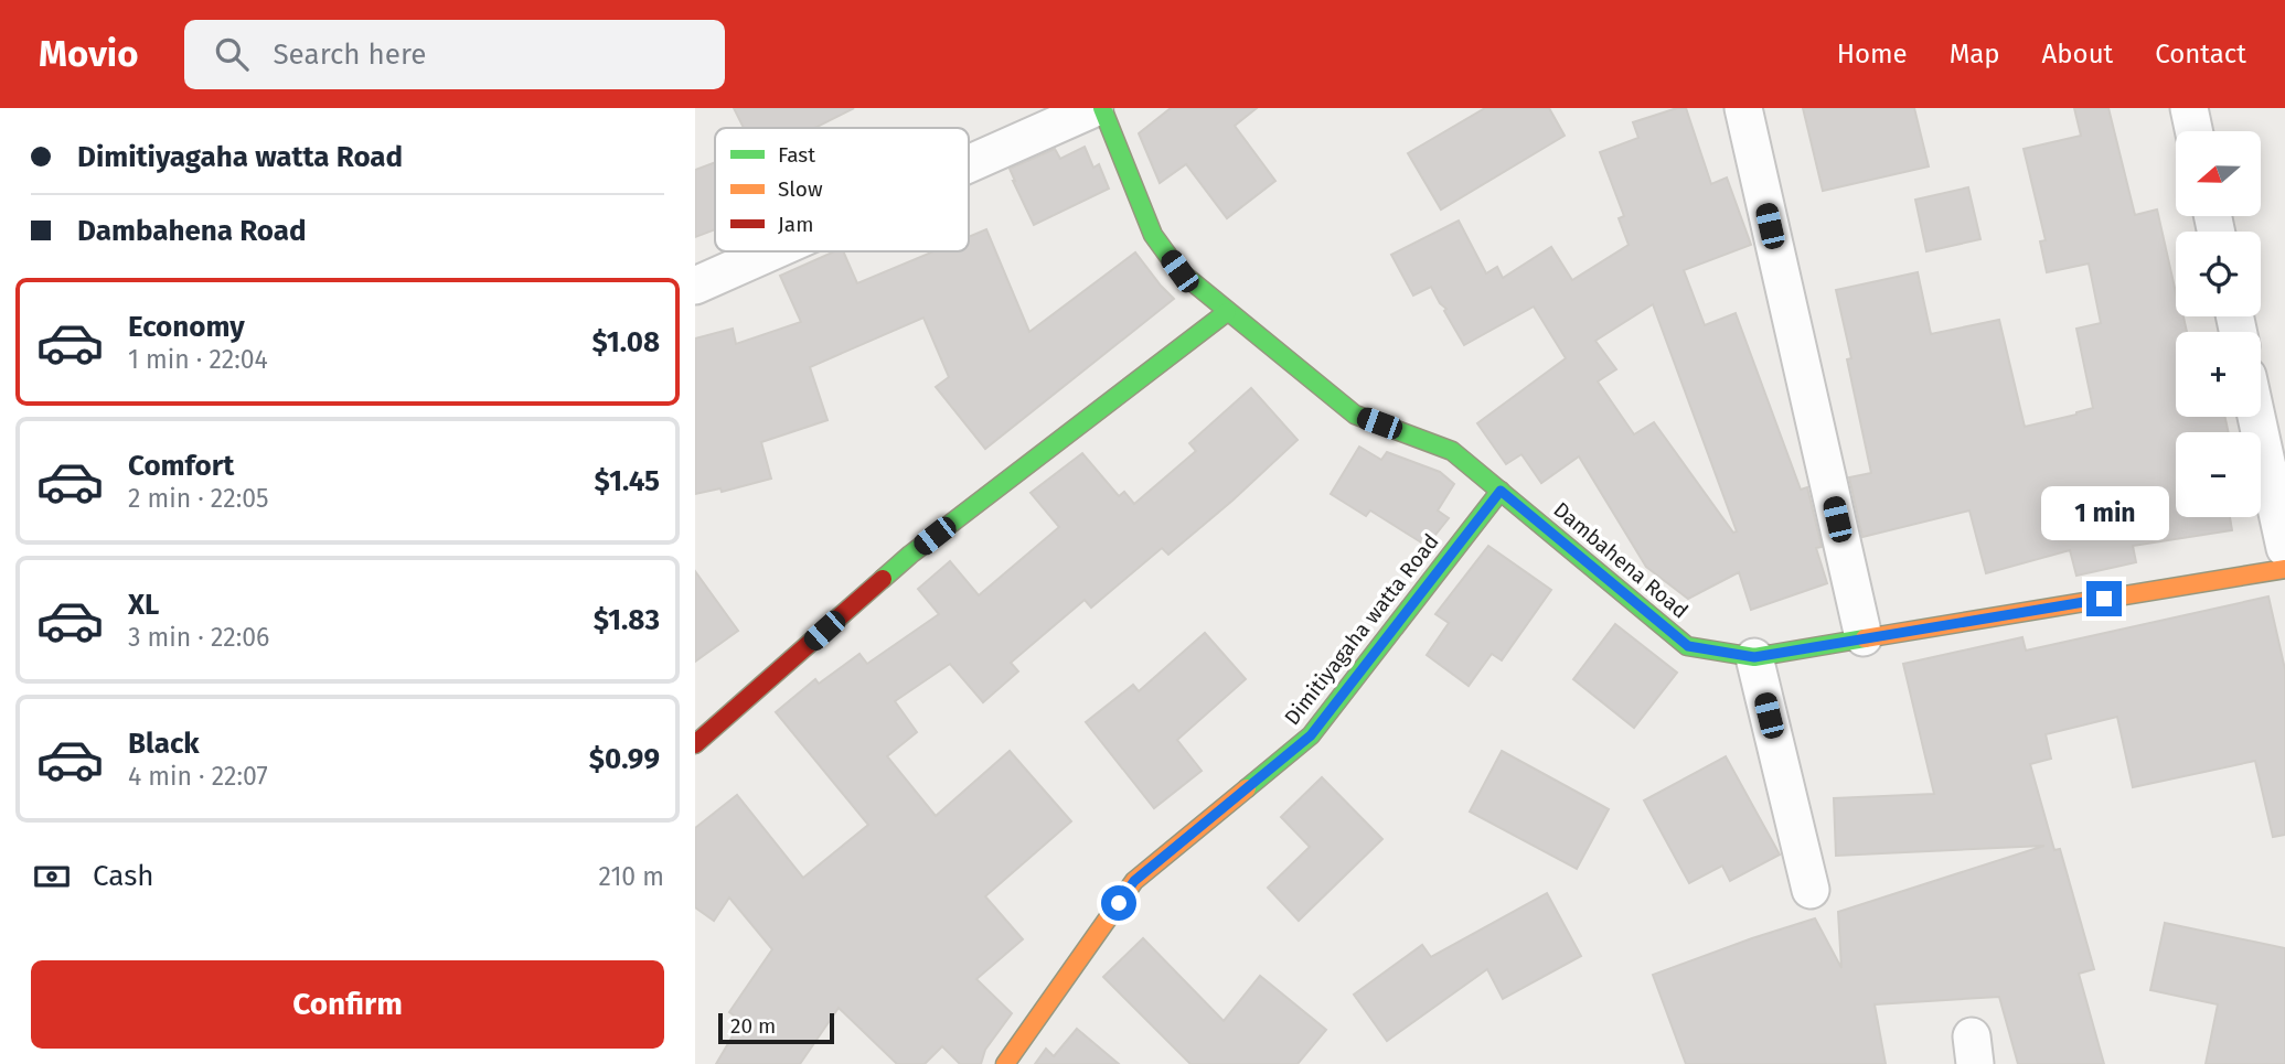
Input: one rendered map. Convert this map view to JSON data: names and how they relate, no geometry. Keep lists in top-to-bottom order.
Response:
{
  "streets": {
    "street": ["Dambahena Road", "Dimitiyagaha watta Road"]
  },
  "crossings": [
    ["Dambahena Road", "Dimitiyagaha watta Road"]
  ],
  "legend": ["Fast", "Slow", "Jam"],
  "scale_bar": "20 m",
  "north": "left",
  "page": {
    "header": "Movio",
    "search": "Search here",
    "nav": [
      "Home",
      "Map",
      "About",
      "Contact"
    ],
    "banner": ["Dimitiyagaha watta Road", "Dambahena Road"],
    "map_buttons": ["+", "−"],
    "list": [
      {
        "name": "Economy",
        "note": "1 min · 22:04",
        "value": "$1.08"
      },
      {
        "name": "Comfort",
        "note": "2 min · 22:05",
        "value": "$1.45"
      },
      {
        "name": "XL",
        "note": "3 min · 22:06",
        "value": "$1.83"
      },
      {
        "name": "Black",
        "note": "4 min · 22:07",
        "value": "$0.99"
      }
    ],
    "bubble": "1 min",
    "pay": ["Cash", "210 m"],
    "buttons": "Confirm",
    "scale": "20 m"
  }
}
